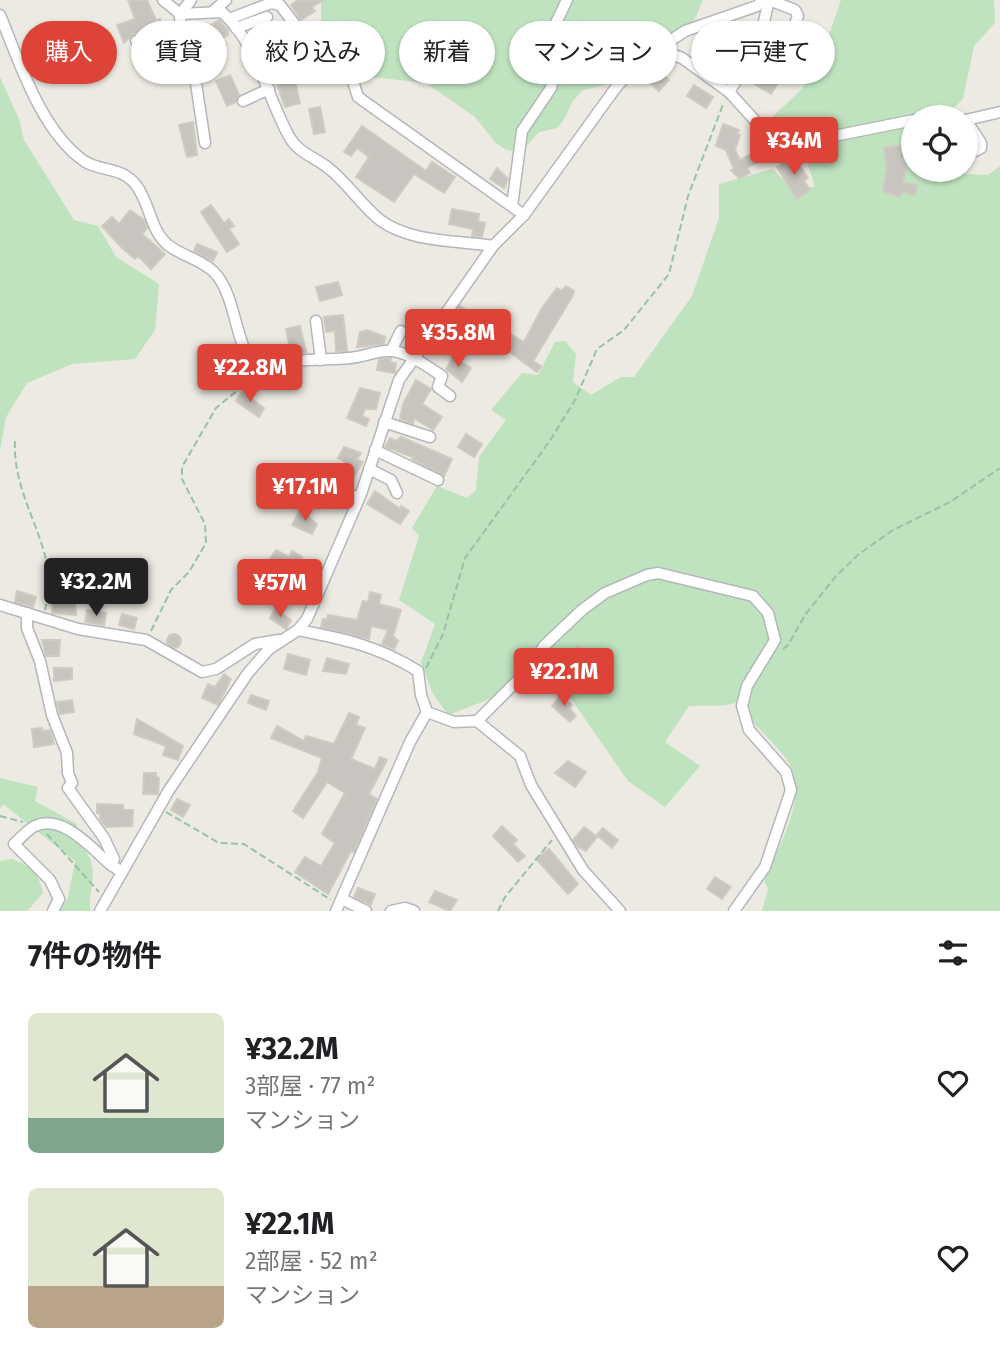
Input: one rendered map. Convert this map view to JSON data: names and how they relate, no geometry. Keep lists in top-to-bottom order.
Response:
{
  "page": {
    "chip": [
      "購入",
      "賃貸",
      "絞り込み",
      "新着",
      "マンション",
      "一戸建て"
    ],
    "price": [
      "¥34M",
      "¥35.8M",
      "¥22.8M",
      "¥17.1M",
      "¥32.2M",
      "¥57M",
      "¥22.1M"
    ],
    "heading": "7件の物件",
    "list": [
      {
        "name": "¥32.2M",
        "note": "3部屋 · 77 m² · マンション"
      },
      {
        "name": "¥22.1M",
        "note": "2部屋 · 52 m² · マンション"
      }
    ]
  }
}
